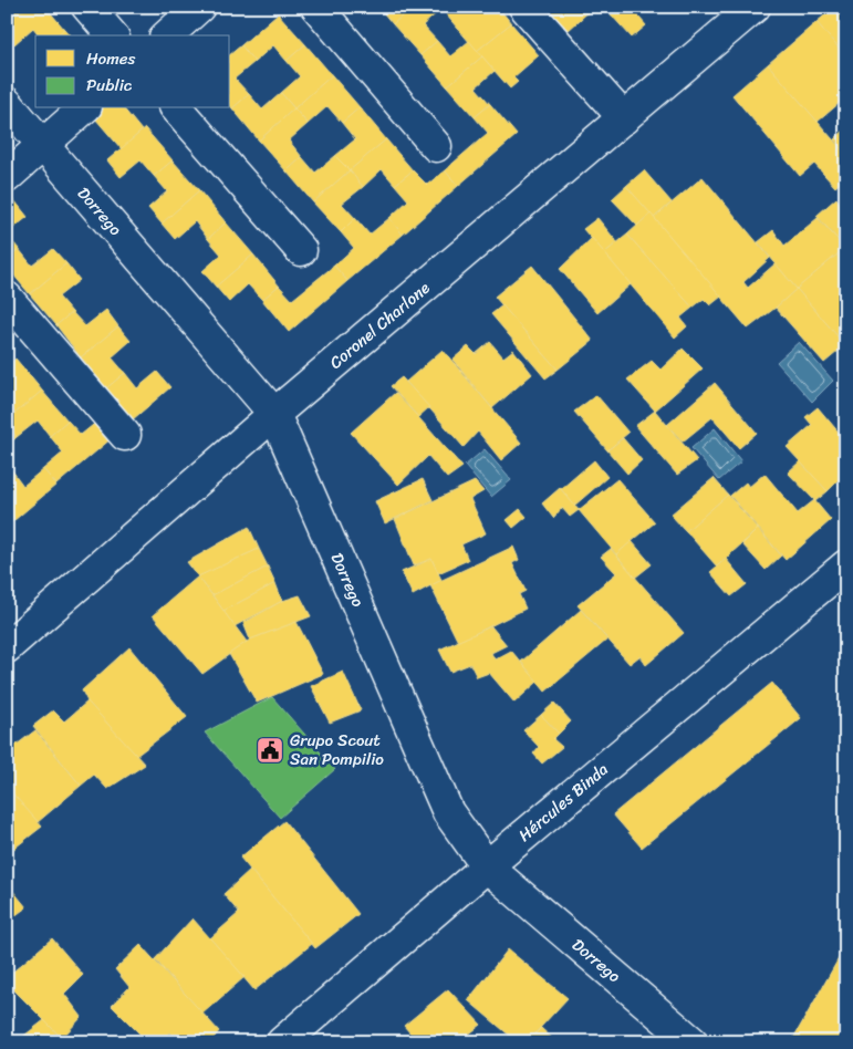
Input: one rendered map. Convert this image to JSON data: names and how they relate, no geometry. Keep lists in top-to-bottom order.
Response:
{
  "streets": {
    "street": ["Dorrego", "Coronel Charlone", "Hércules Binda"]
  },
  "crossings": [
    ["Dorrego", "Coronel Charlone"],
    ["Dorrego", "Hércules Binda"]
  ],
  "places": {
    "public building": ["Grupo Scout San Pompilio"]
  },
  "legend": ["Homes", "Public"]
}
